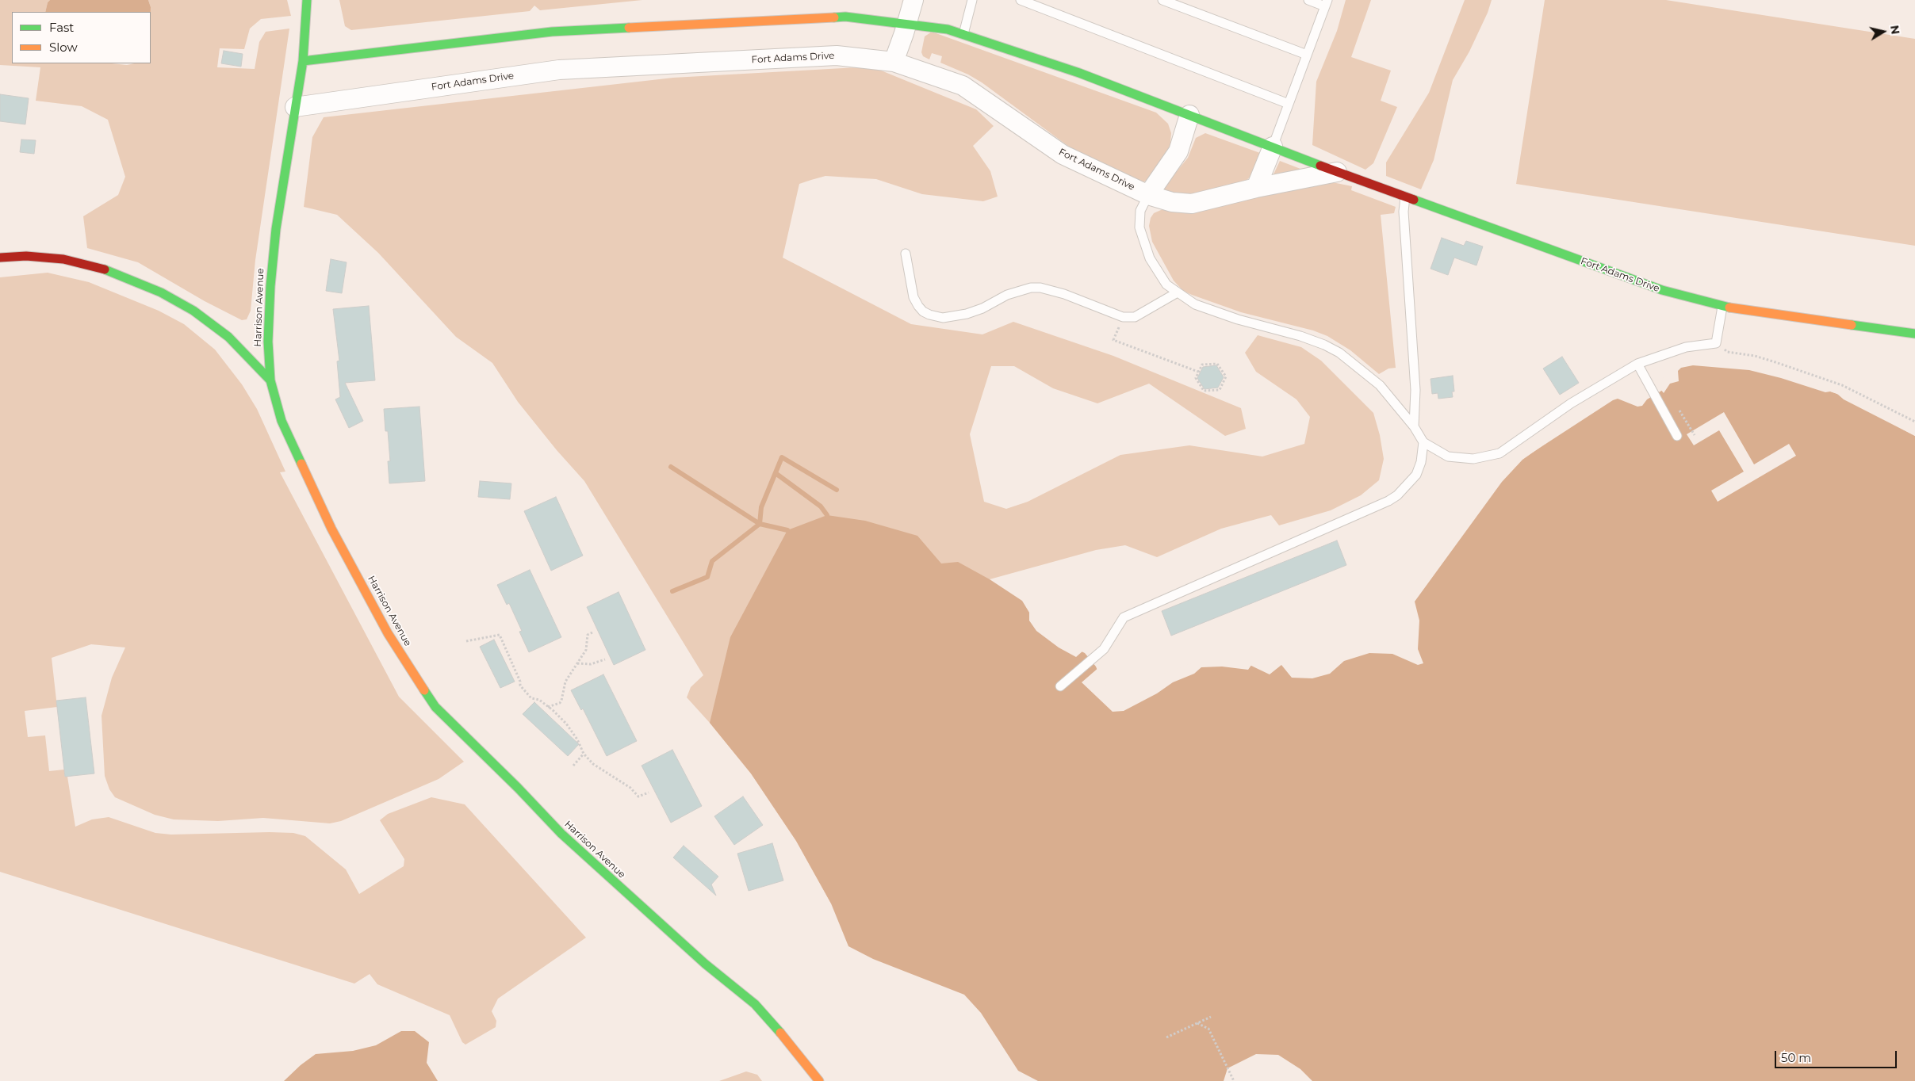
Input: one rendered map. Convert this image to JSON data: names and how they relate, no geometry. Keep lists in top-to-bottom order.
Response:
{
  "streets": {
    "street": ["Fort Adams Drive", "Harrison Avenue"]
  },
  "crossings": [
    ["Fort Adams Drive", "Harrison Avenue"]
  ],
  "legend": ["Fast", "Slow"],
  "scale_bar": "50 m",
  "north": "right"
}
